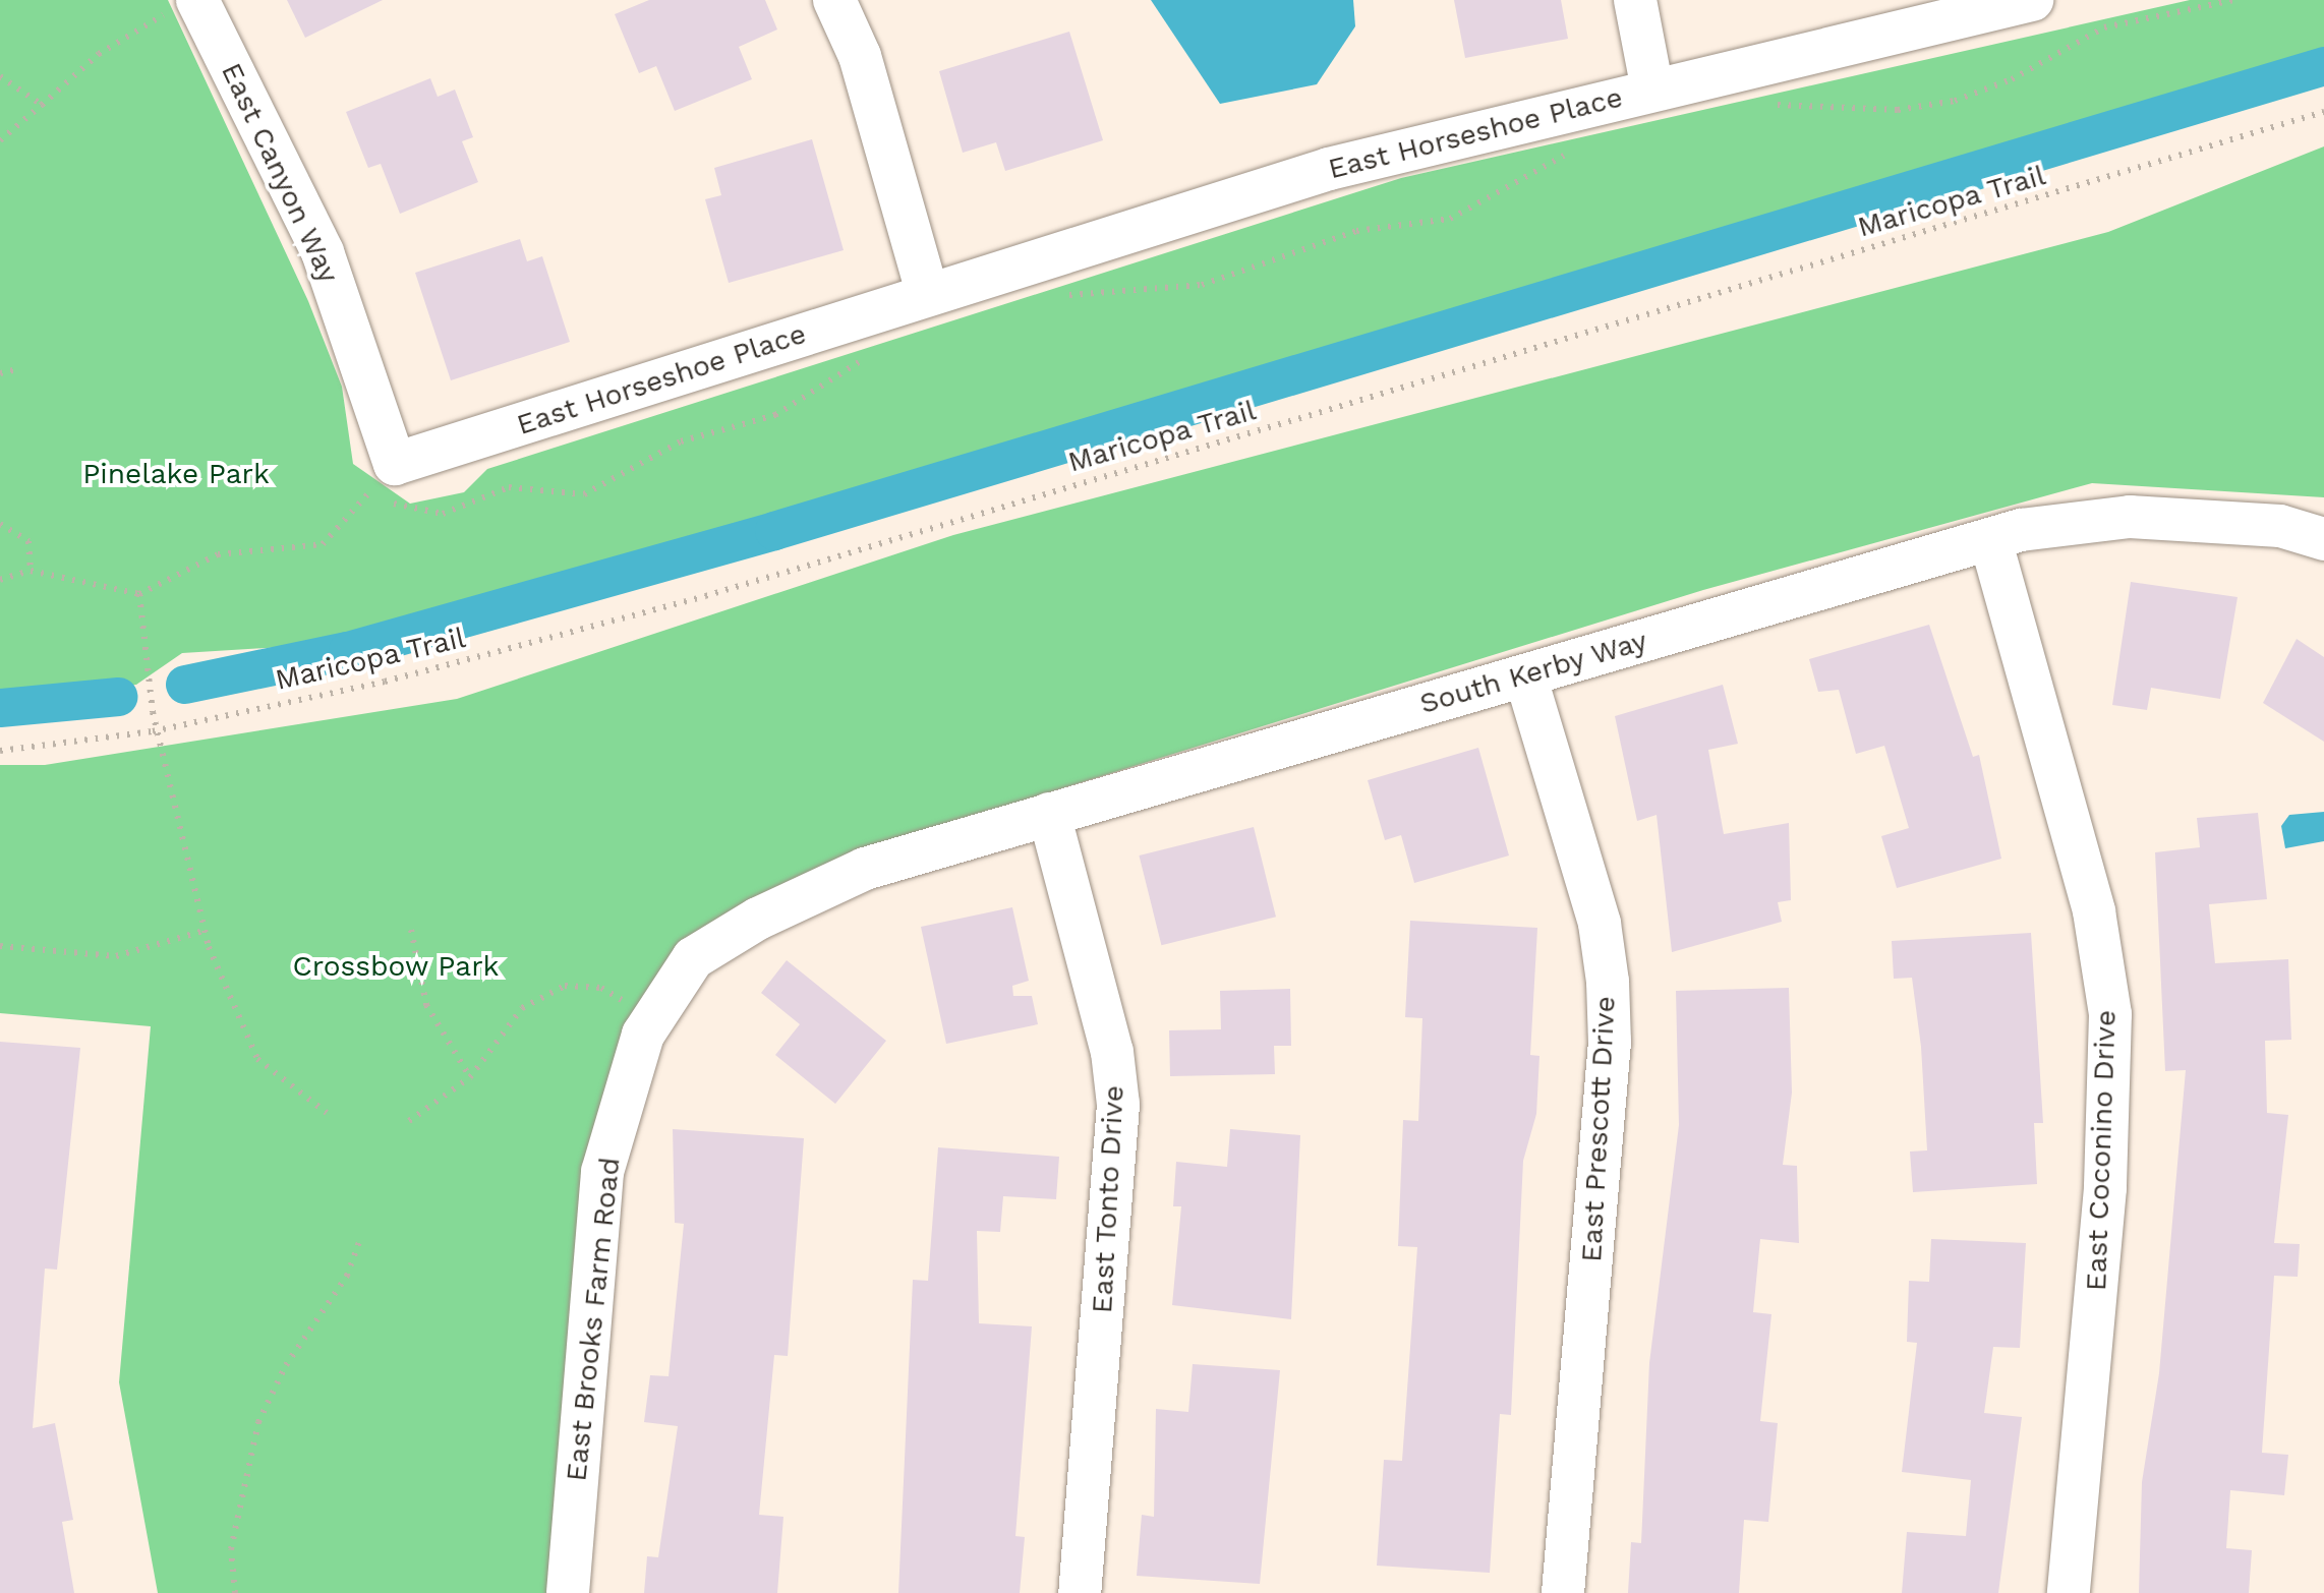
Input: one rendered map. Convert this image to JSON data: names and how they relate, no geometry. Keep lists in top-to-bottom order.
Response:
{
  "streets": {
    "street": [
      "East Horseshoe Place",
      "East Canyon Way",
      "South Kerby Way",
      "East Prescott Drive",
      "East Coconino Drive",
      "East Tonto Drive",
      "East Brooks Farm Road"
    ],
    "path": ["Maricopa Trail"]
  },
  "crossings": [
    ["East Horseshoe Place", "East Canyon Way"],
    ["South Kerby Way", "East Prescott Drive"],
    ["South Kerby Way", "East Coconino Drive"],
    ["South Kerby Way", "East Tonto Drive"],
    ["South Kerby Way", "East Brooks Farm Road"]
  ],
  "parks": ["Pinelake Park", "Crossbow Park"]
}
